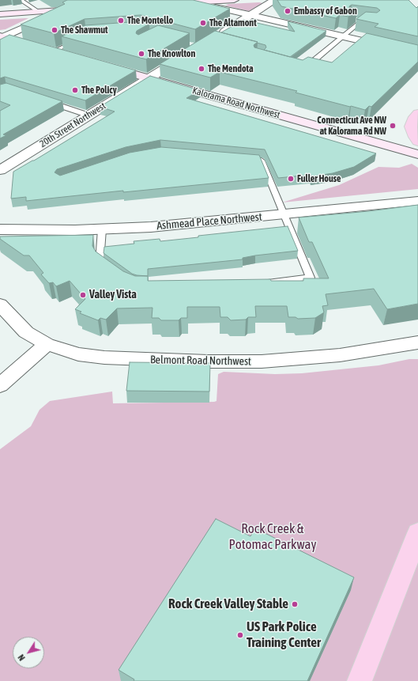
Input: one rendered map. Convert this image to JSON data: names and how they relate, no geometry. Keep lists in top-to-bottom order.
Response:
{
  "streets": {
    "street": [
      "Kalorama Road Northwest",
      "20th Street Northwest",
      "Ashmead Place Northwest",
      "Belmont Road Northwest"
    ]
  },
  "crossings": [
    ["Kalorama Road Northwest", "20th Street Northwest"]
  ],
  "parks": ["Rock Creek & Potomac Parkway"],
  "places": [
    "Embassy of Gabon",
    "The Montello",
    "The Altamont",
    "The Shawmut",
    "The Knowlton",
    "The Mendota",
    "The Policy",
    "Connecticut Ave NW at Kalorama Rd NW",
    "Fuller House",
    "Valley Vista",
    "Rock Creek Valley Stable",
    "US Park Police Training Center"
  ],
  "north": "bottom left"
}
